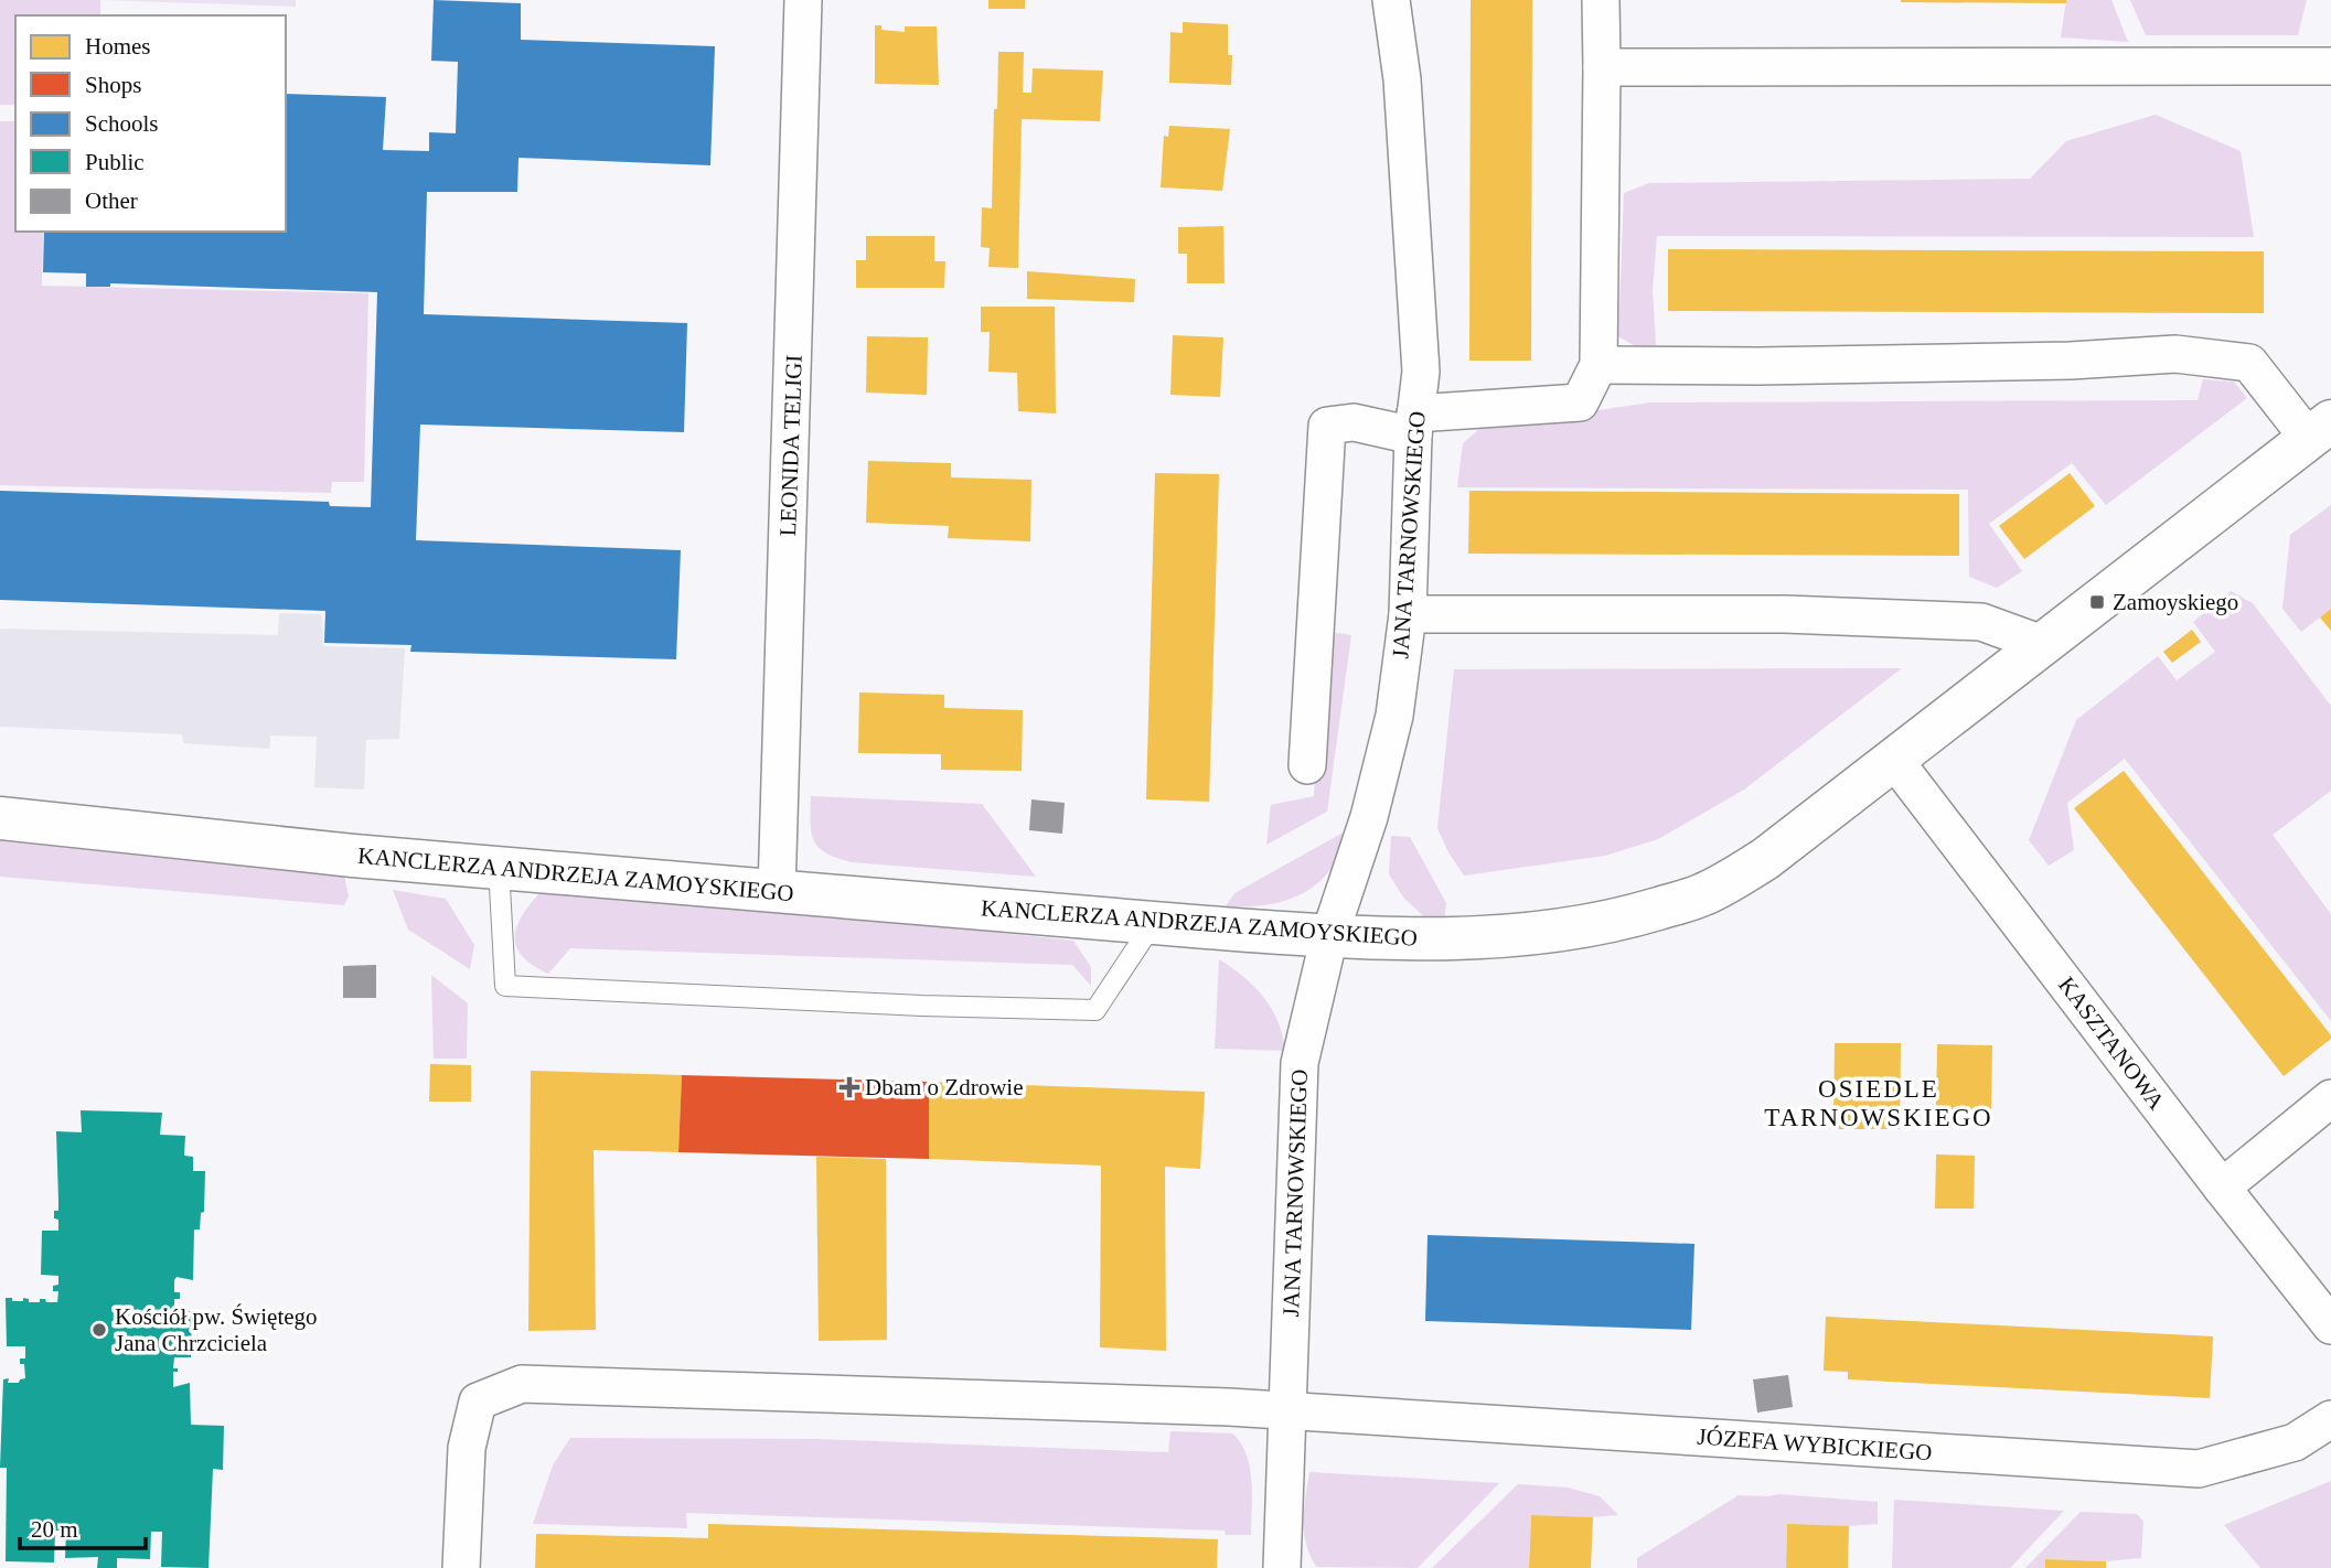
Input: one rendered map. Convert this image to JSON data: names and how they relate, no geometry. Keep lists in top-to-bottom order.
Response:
{
  "streets": {
    "street": [
      "LEONIDA TELIGI",
      "JANA TARNOWSKIEGO",
      "KANCLERZA ANDRZEJA ZAMOYSKIEGO",
      "KASZTANOWA",
      "JÓZEFA WYBICKIEGO"
    ]
  },
  "crossings": [
    ["LEONIDA TELIGI", "KANCLERZA ANDRZEJA ZAMOYSKIEGO"],
    ["JANA TARNOWSKIEGO", "KANCLERZA ANDRZEJA ZAMOYSKIEGO"],
    ["JANA TARNOWSKIEGO", "JÓZEFA WYBICKIEGO"],
    ["KANCLERZA ANDRZEJA ZAMOYSKIEGO", "KASZTANOWA"]
  ],
  "districts": ["OSIEDLE TARNOWSKIEGO"],
  "places": {
    "transit": ["Zamoyskiego"],
    "health": ["Dbam o Zdrowie"],
    "other": ["Kościół pw. Świętego Jana Chrzciciela"]
  },
  "legend": [
    "Homes",
    "Shops",
    "Schools",
    "Public",
    "Other"
  ],
  "scale_bar": "20 m"
}
